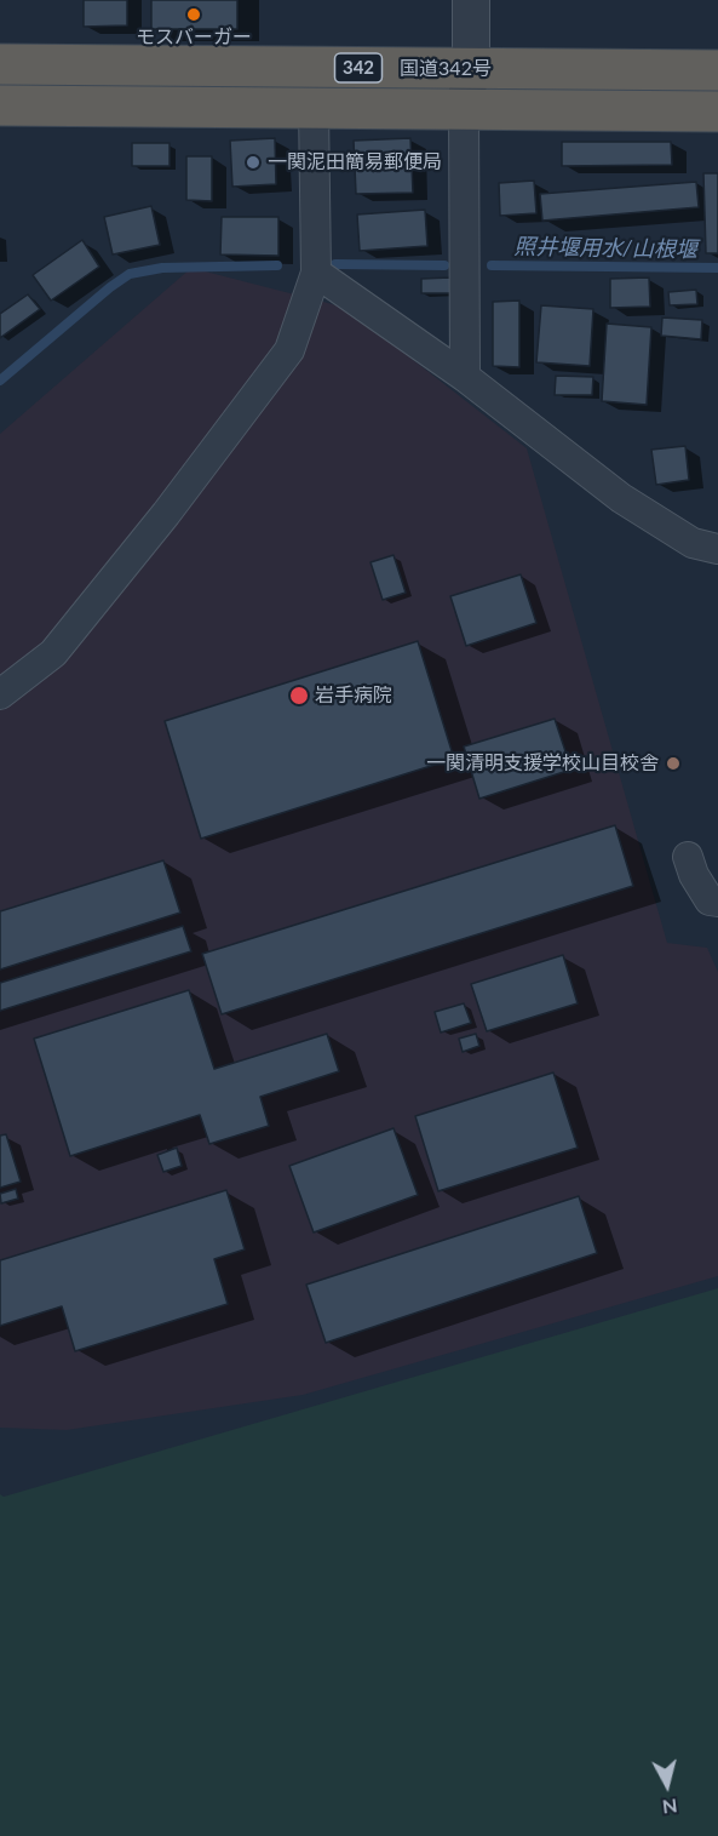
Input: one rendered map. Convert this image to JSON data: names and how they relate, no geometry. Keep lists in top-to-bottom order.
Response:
{
  "streets": {
    "highway": ["342", "国道342号"]
  },
  "water": ["照井堰用水/山根堰"],
  "places": [
    "モスバーガー",
    "一関泥田簡易郵便局",
    "岩手病院",
    "一関清明支援学校山目校舎"
  ],
  "north": "bottom"
}
